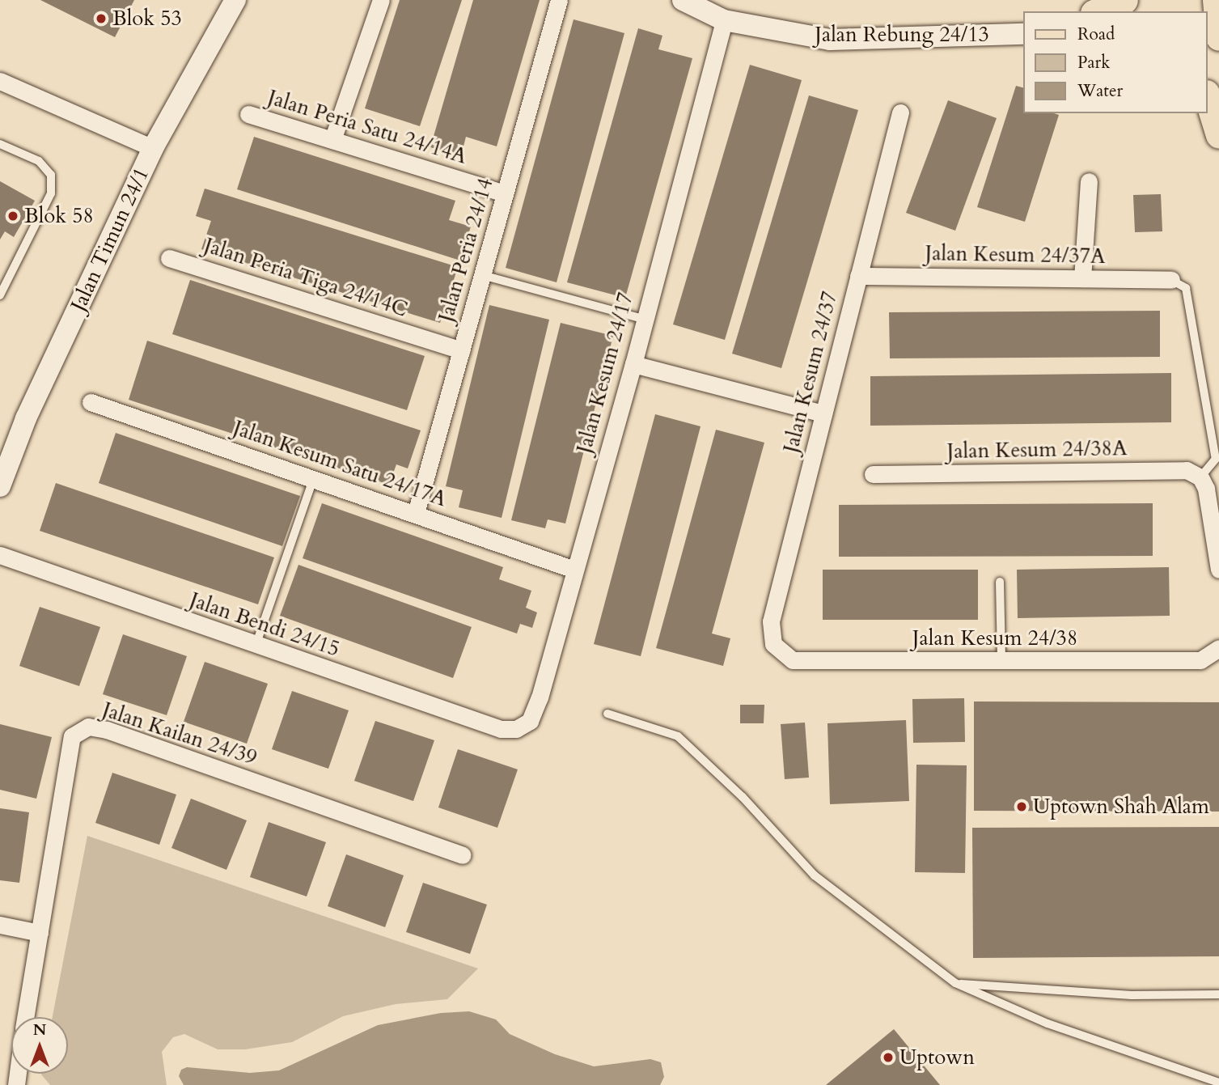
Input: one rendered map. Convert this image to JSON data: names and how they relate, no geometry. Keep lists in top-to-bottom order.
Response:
{
  "streets": {
    "street": [
      "Jalan Rebung 24/13",
      "Jalan Peria Satu 24/14A",
      "Jalan Timun 24/1",
      "Jalan Peria 24/14",
      "Jalan Kesum 24/37A",
      "Jalan Peria Tiga 24/14C",
      "Jalan Kesum 24/37",
      "Jalan Kesum 24/17",
      "Jalan Kesum 24/38A",
      "Jalan Kesum Satu 24/17A",
      "Jalan Bendi 24/15",
      "Jalan Kesum 24/38",
      "Jalan Kailan 24/39"
    ]
  },
  "crossings": [
    ["Jalan Rebung 24/13", "Jalan Kesum 24/17"],
    ["Jalan Peria Satu 24/14A", "Jalan Peria 24/14"],
    ["Jalan Peria 24/14", "Jalan Peria Tiga 24/14C"],
    ["Jalan Peria 24/14", "Jalan Kesum Satu 24/17A"],
    ["Jalan Kesum 24/37A", "Jalan Kesum 24/37"],
    ["Jalan Kesum 24/37", "Jalan Kesum 24/38"],
    ["Jalan Kesum 24/17", "Jalan Kesum Satu 24/17A"],
    ["Jalan Kesum 24/17", "Jalan Bendi 24/15"]
  ],
  "places": [
    "Blok 53",
    "Blok 58",
    "Uptown Shah Alam",
    "Uptown"
  ],
  "legend": ["Road", "Park", "Water"],
  "north": "top"
}
